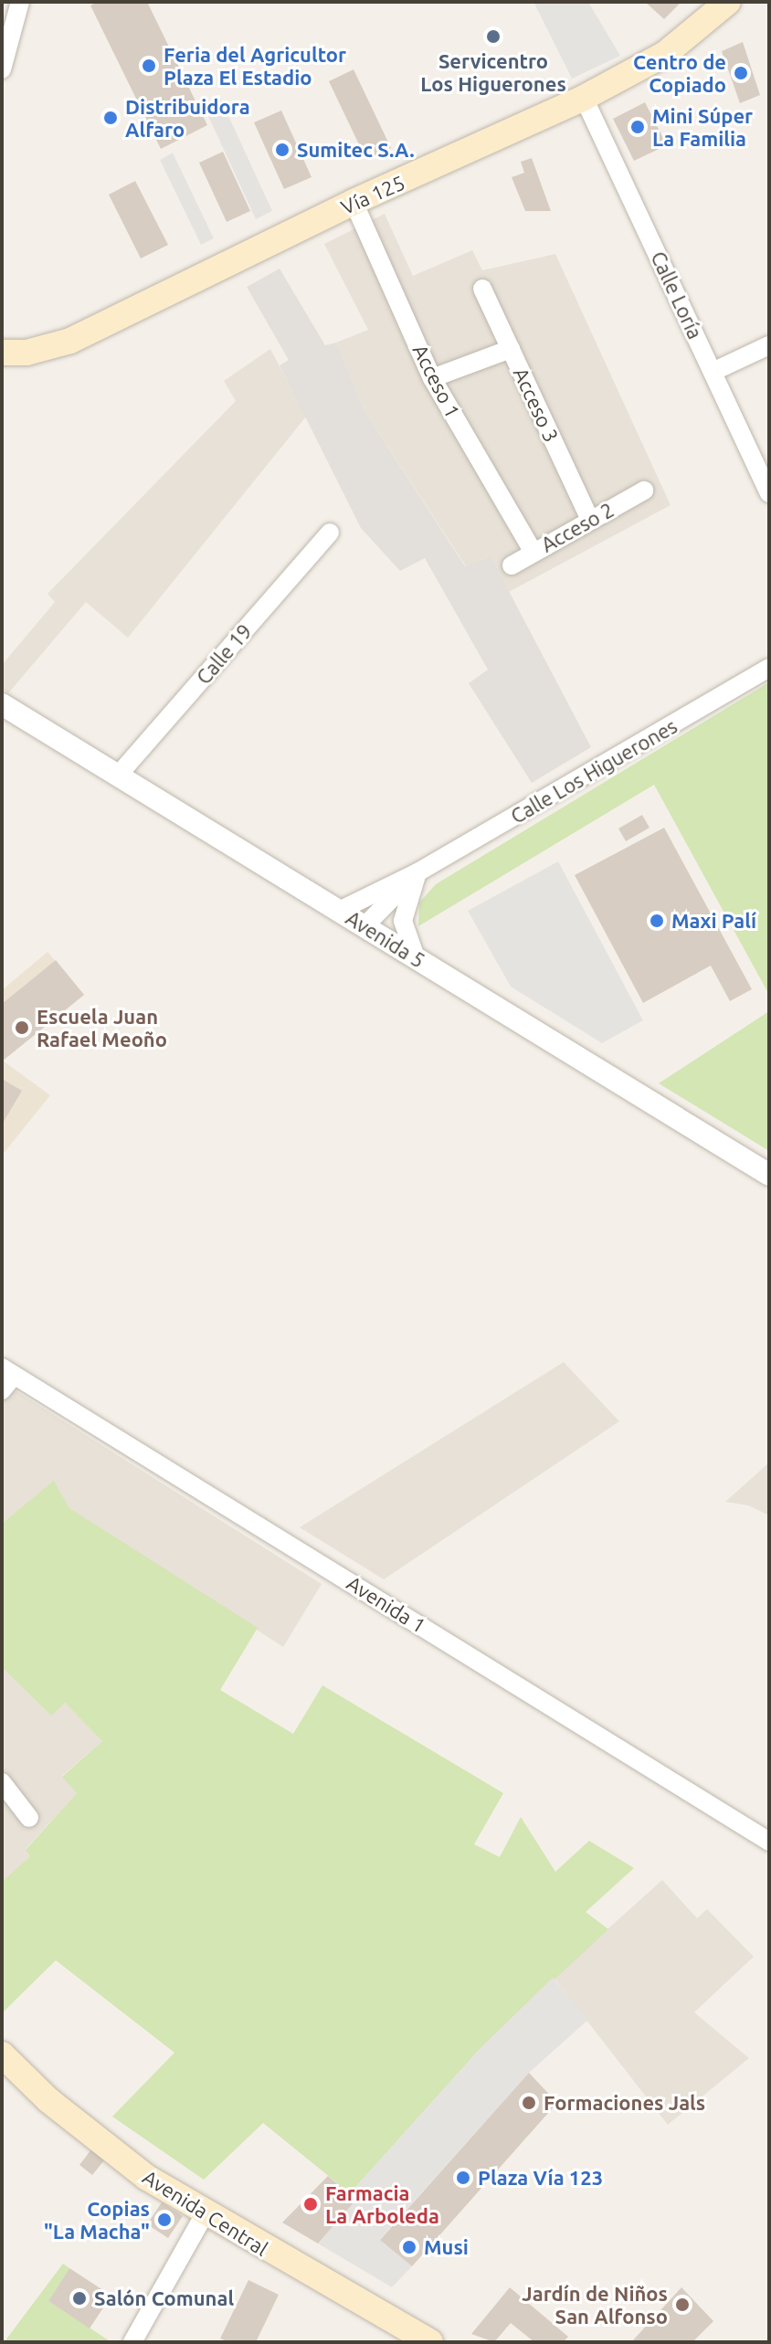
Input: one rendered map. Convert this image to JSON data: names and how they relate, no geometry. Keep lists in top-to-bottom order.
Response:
{
  "streets": {
    "main road": ["Vía 125", "Avenida Central"],
    "street": [
      "Calle Loría",
      "Acceso 1",
      "Acceso 3",
      "Acceso 2",
      "Calle 19",
      "Calle Los Higuerones",
      "Avenida 5",
      "Avenida 1"
    ]
  },
  "crossings": [
    ["Vía 125", "Calle Loría"],
    ["Vía 125", "Acceso 1"],
    ["Acceso 1", "Acceso 2"],
    ["Acceso 3", "Acceso 2"],
    ["Calle 19", "Avenida 5"],
    ["Calle Los Higuerones", "Avenida 5"]
  ],
  "places": [
    "Servicentro Los Higuerones",
    "Feria del Agricultor Plaza El Estadio",
    "Centro de Copiado",
    "Distribuidora Alfaro",
    "Mini Súper La Familia",
    "Sumitec S.A.",
    "Maxi Palí",
    "Escuela Juan Rafael Meoño",
    "Formaciones Jals",
    "Plaza Vía 123",
    "Farmacia La Arboleda",
    "Copias \"La Macha\"",
    "Musi",
    "Salón Comunal",
    "Jardín de Niños San Alfonso"
  ]
}
